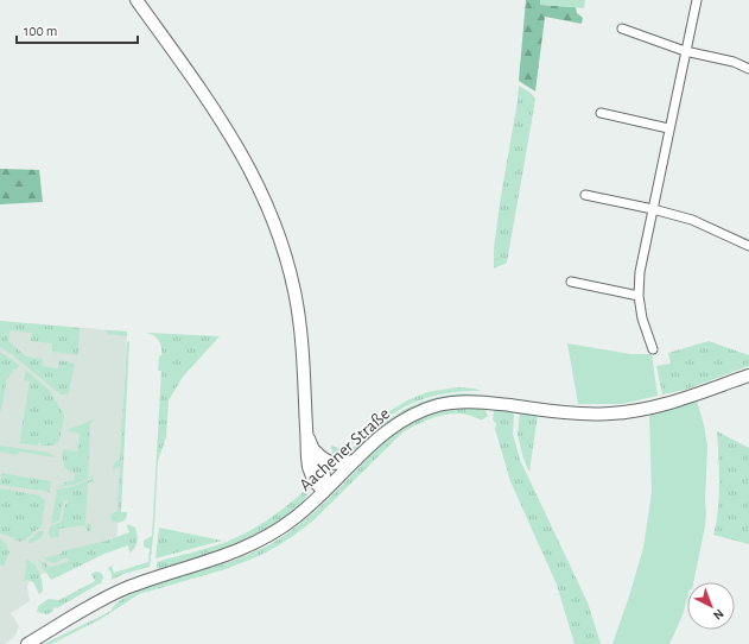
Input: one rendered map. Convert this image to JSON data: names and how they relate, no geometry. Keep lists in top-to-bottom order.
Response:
{
  "streets": {
    "main road": ["Aachener Straße"]
  },
  "scale_bar": "100 m",
  "north": "bottom right"
}
